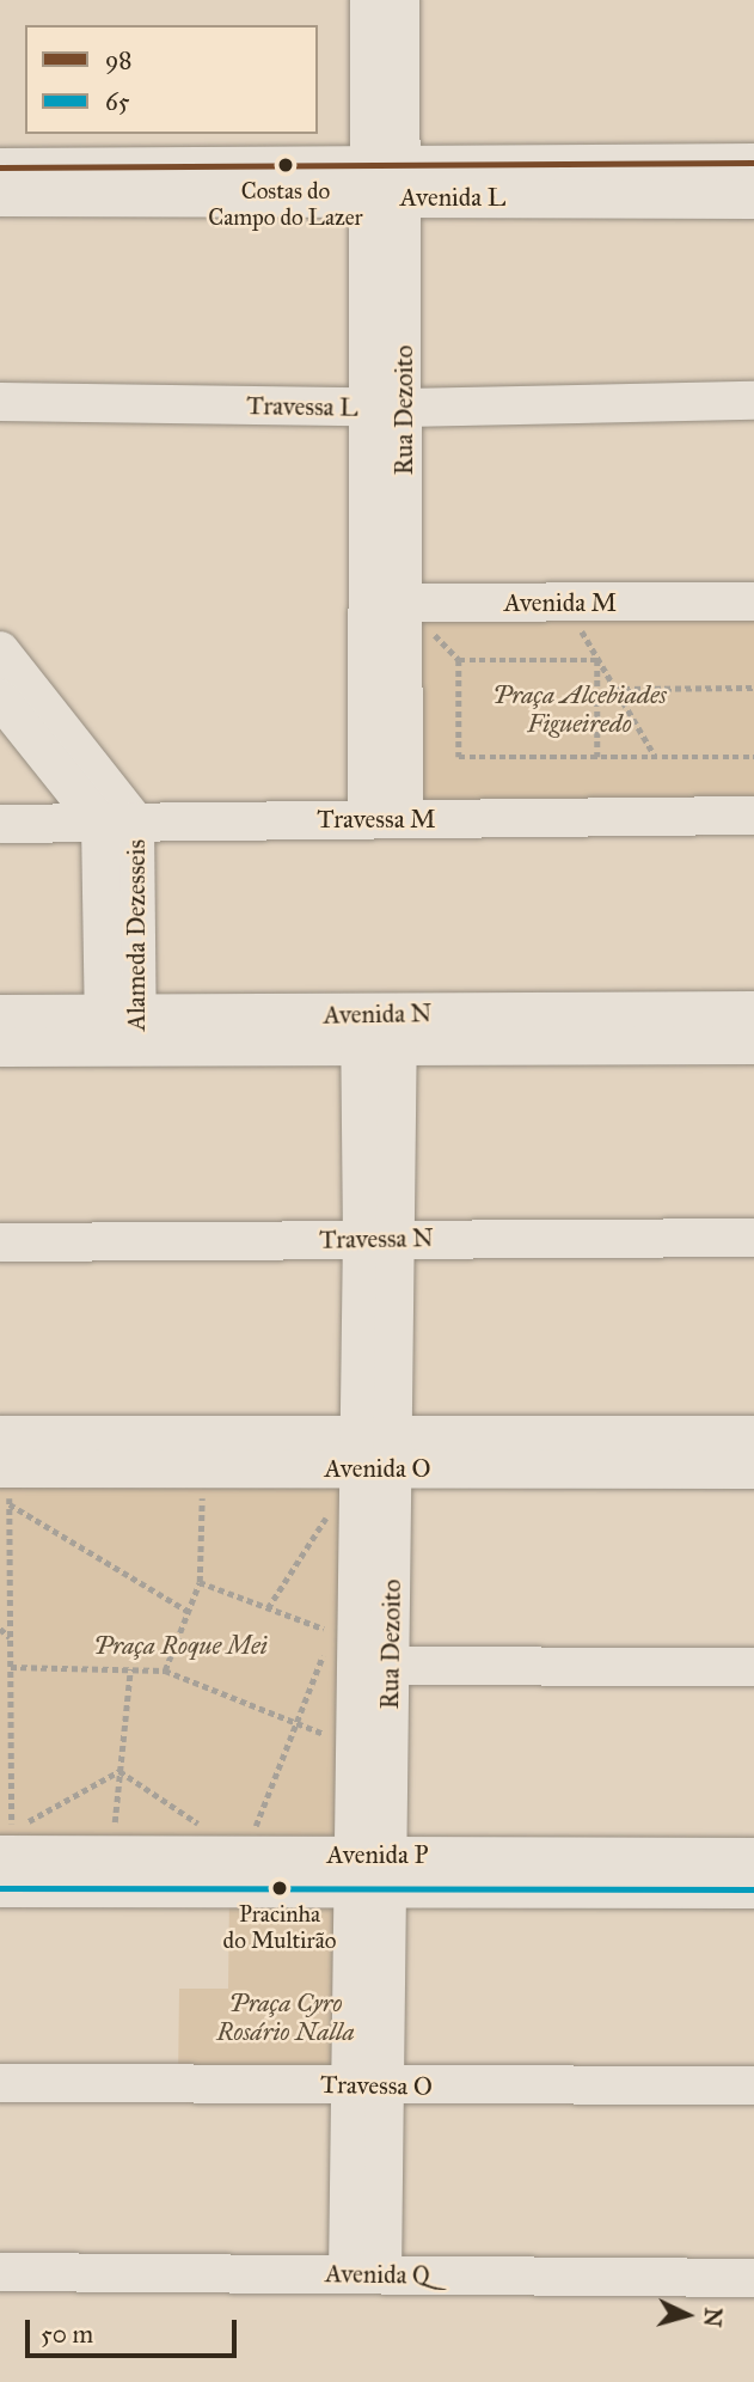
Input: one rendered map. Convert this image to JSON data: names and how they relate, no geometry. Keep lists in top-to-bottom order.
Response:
{
  "streets": {
    "street": [
      "Avenida L",
      "Travessa L",
      "Rua Dezoito",
      "Avenida M",
      "Travessa M",
      "Alameda Dezesseis",
      "Avenida N",
      "Travessa N",
      "Avenida O",
      "Avenida P",
      "Travessa O",
      "Avenida Q"
    ]
  },
  "crossings": [
    ["Avenida L", "Rua Dezoito"],
    ["Travessa L", "Rua Dezoito"],
    ["Rua Dezoito", "Avenida M"],
    ["Rua Dezoito", "Travessa M"],
    ["Rua Dezoito", "Avenida N"],
    ["Rua Dezoito", "Travessa N"],
    ["Rua Dezoito", "Avenida O"],
    ["Rua Dezoito", "Avenida P"],
    ["Rua Dezoito", "Travessa O"],
    ["Rua Dezoito", "Avenida Q"],
    ["Travessa M", "Alameda Dezesseis"],
    ["Alameda Dezesseis", "Avenida N"]
  ],
  "parks": ["Praça Alcebiades Figueiredo", "Praça Roque Mei", "Praça Cyro Rosário Nalla"],
  "places": ["Costas do Campo do Lazer", "Pracinha do Multirão"],
  "lines": ["transit line 98", "transit line 65"],
  "legend": ["98", "65"],
  "scale_bar": "50 m",
  "north": "right"
}
